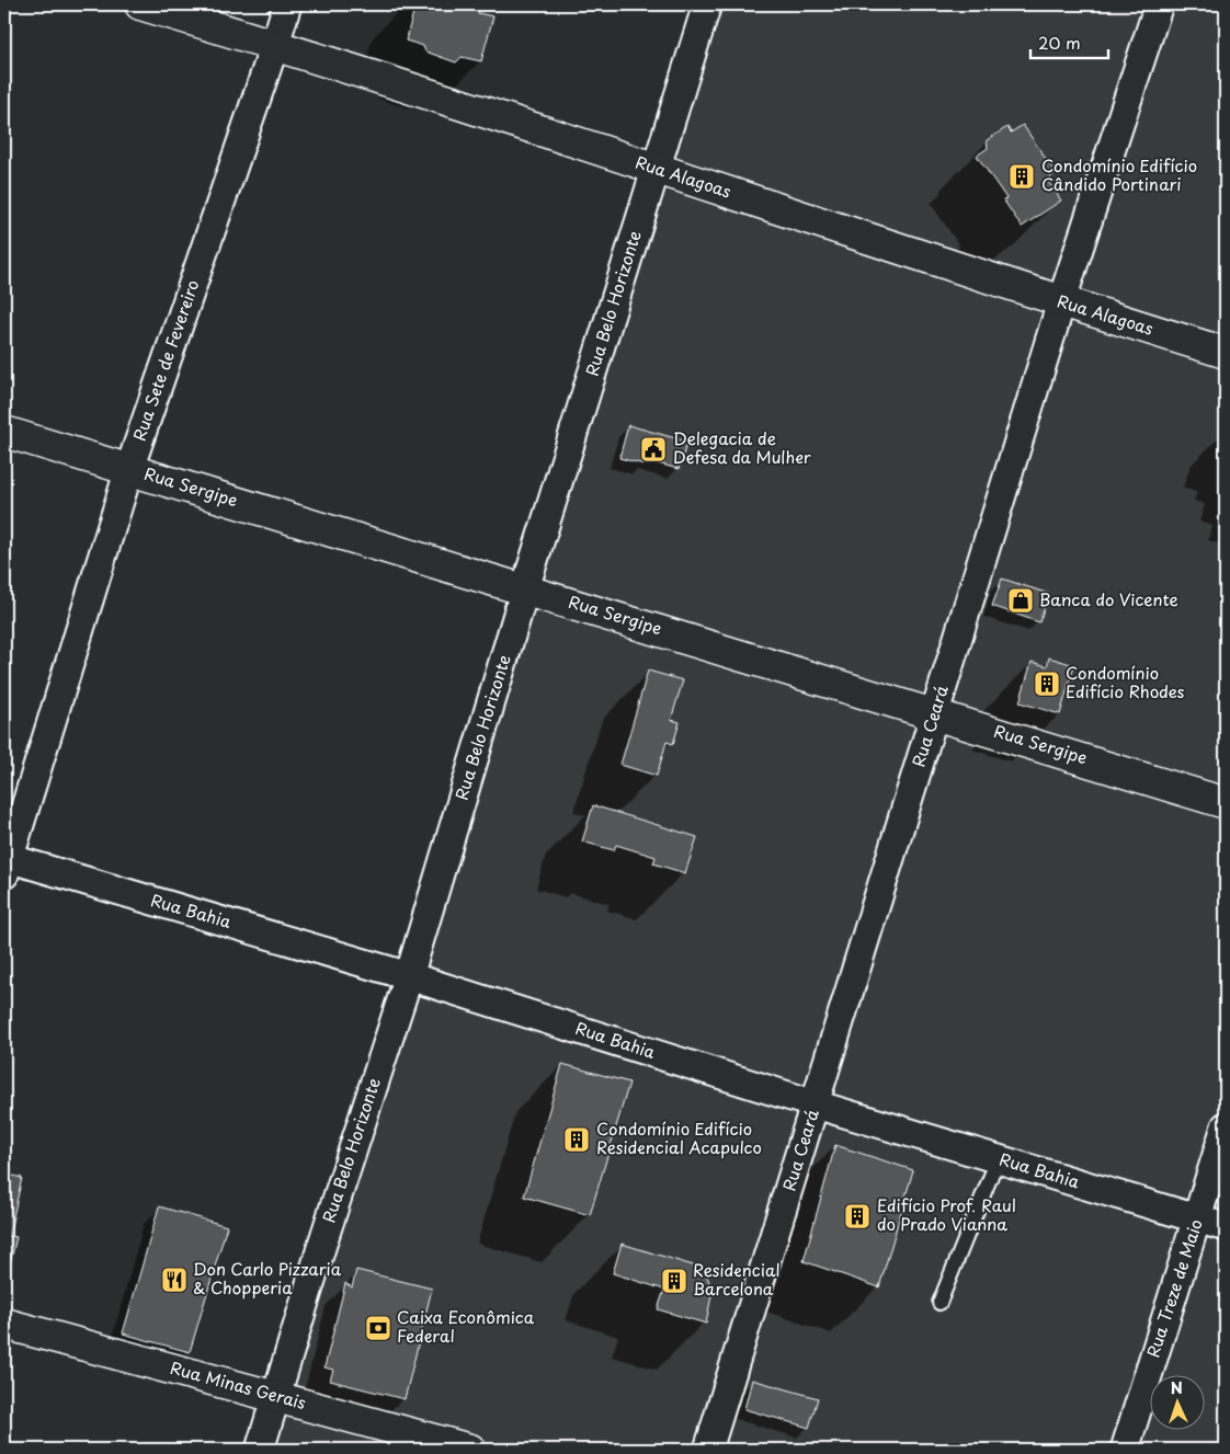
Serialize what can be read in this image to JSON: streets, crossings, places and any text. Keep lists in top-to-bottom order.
{
  "streets": {
    "street": [
      "Rua Alagoas",
      "Rua Belo Horizonte",
      "Rua Sete de Fevereiro",
      "Rua Sergipe",
      "Rua Ceará",
      "Rua Bahia",
      "Rua Treze de Maio",
      "Rua Minas Gerais"
    ]
  },
  "crossings": [
    ["Rua Alagoas", "Rua Belo Horizonte"],
    ["Rua Alagoas", "Rua Sete de Fevereiro"],
    ["Rua Alagoas", "Rua Ceará"],
    ["Rua Belo Horizonte", "Rua Sergipe"],
    ["Rua Belo Horizonte", "Rua Bahia"],
    ["Rua Belo Horizonte", "Rua Minas Gerais"],
    ["Rua Sete de Fevereiro", "Rua Sergipe"],
    ["Rua Sete de Fevereiro", "Rua Bahia"],
    ["Rua Sergipe", "Rua Ceará"],
    ["Rua Ceará", "Rua Bahia"],
    ["Rua Bahia", "Rua Treze de Maio"]
  ],
  "places": {
    "building": [
      "Condomínio Edifício Cândido Portinari",
      "Condomínio Edifício Rhodes",
      "Condomínio Edifício Residencial Acapulco",
      "Edifício Prof. Raul do Prado Vianna",
      "Residencial Barcelona"
    ],
    "public building": ["Delegacia de Defesa da Mulher"],
    "shop": ["Banca do Vicente"],
    "restaurant": ["Don Carlo Pizzaria & Chopperia"],
    "bank": ["Caixa Econômica Federal"]
  },
  "scale_bar": "20 m",
  "north": "top"
}
